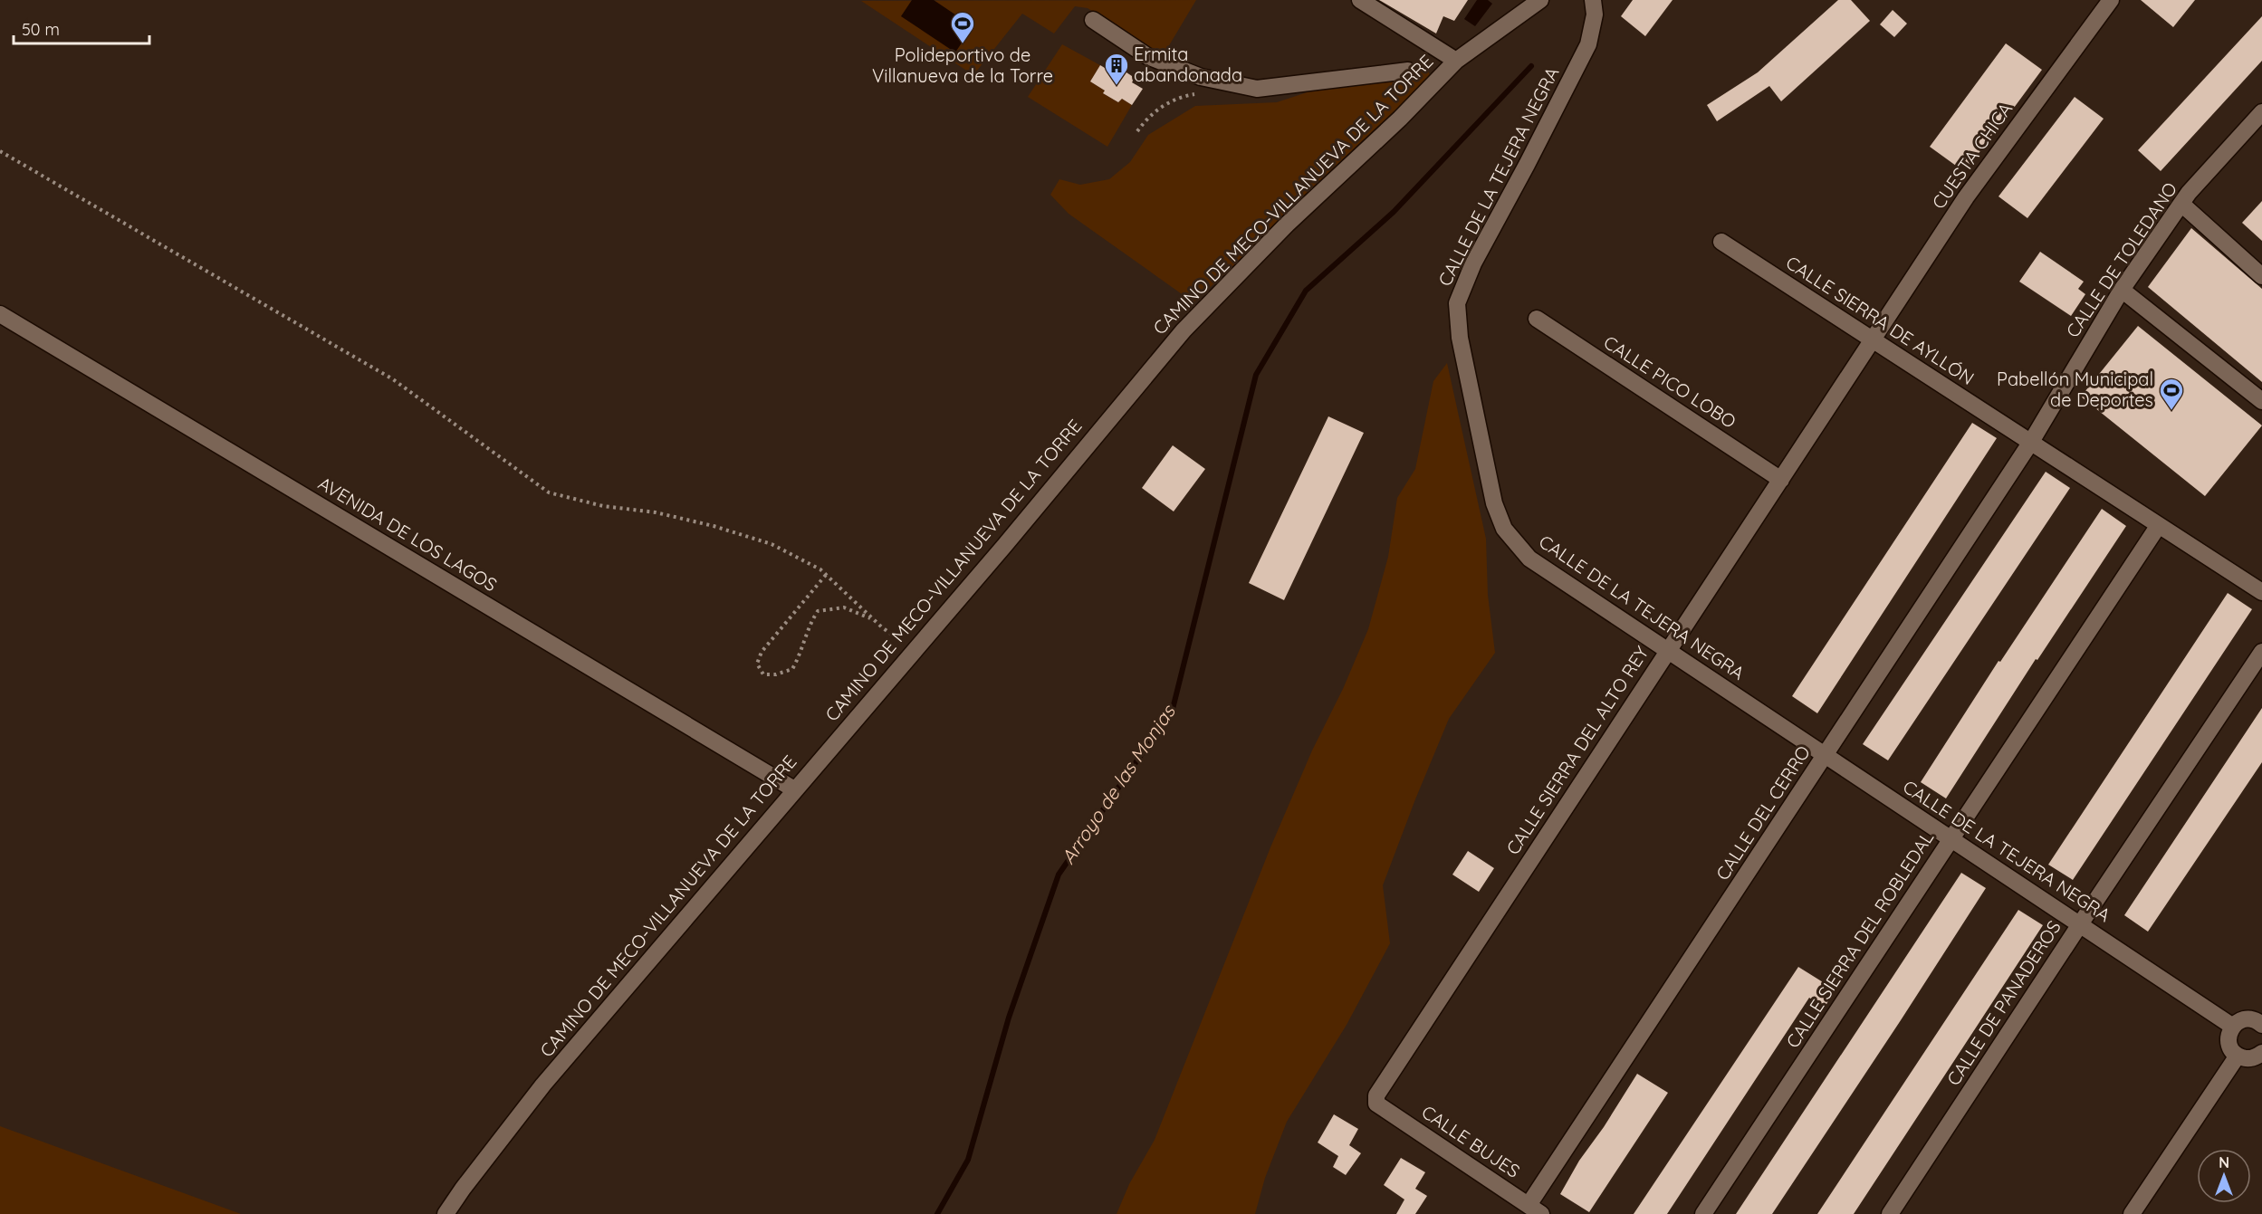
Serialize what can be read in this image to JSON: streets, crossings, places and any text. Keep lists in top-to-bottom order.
{
  "streets": {
    "street": [
      "CUESTA CHICA",
      "CALLE DE LA TEJERA NEGRA",
      "CAMINO DE MECO-VILLANUEVA DE LA TORRE",
      "CALLE DE TOLEDANO",
      "CALLE SIERRA DE AYLLÓN",
      "CALLE PICO LOBO",
      "AVENIDA DE LOS LAGOS",
      "CALLE SIERRA DEL ALTO REY",
      "CALLE DEL CERRO",
      "CALLE SIERRA DEL ROBLEDAL",
      "CALLE DE PANADEROS",
      "CALLE BUJES"
    ]
  },
  "crossings": [
    ["CUESTA CHICA", "CALLE SIERRA DE AYLLÓN"],
    ["CUESTA CHICA", "CALLE SIERRA DEL ALTO REY"],
    ["CALLE DE LA TEJERA NEGRA", "CALLE SIERRA DEL ALTO REY"],
    ["CALLE DE LA TEJERA NEGRA", "CALLE DEL CERRO"],
    ["CALLE DE LA TEJERA NEGRA", "CALLE SIERRA DEL ROBLEDAL"],
    ["CALLE DE LA TEJERA NEGRA", "CALLE DE PANADEROS"],
    ["CAMINO DE MECO-VILLANUEVA DE LA TORRE", "AVENIDA DE LOS LAGOS"],
    ["CALLE DE TOLEDANO", "CALLE SIERRA DE AYLLÓN"],
    ["CALLE DE TOLEDANO", "CALLE DEL CERRO"],
    ["CALLE SIERRA DE AYLLÓN", "CALLE SIERRA DEL ALTO REY"],
    ["CALLE SIERRA DE AYLLÓN", "CALLE DEL CERRO"],
    ["CALLE SIERRA DE AYLLÓN", "CALLE SIERRA DEL ROBLEDAL"],
    ["CALLE PICO LOBO", "CALLE SIERRA DEL ALTO REY"],
    ["CALLE SIERRA DEL ALTO REY", "CALLE BUJES"],
    ["CALLE DEL CERRO", "CALLE BUJES"]
  ],
  "water": ["Arroyo de las Monjas"],
  "places": {
    "sports": ["Polideportivo de Villanueva de la Torre", "Pabellón Municipal de Deportes"],
    "building": ["Ermita abandonada"]
  },
  "scale_bar": "50 m",
  "north": "top"
}
